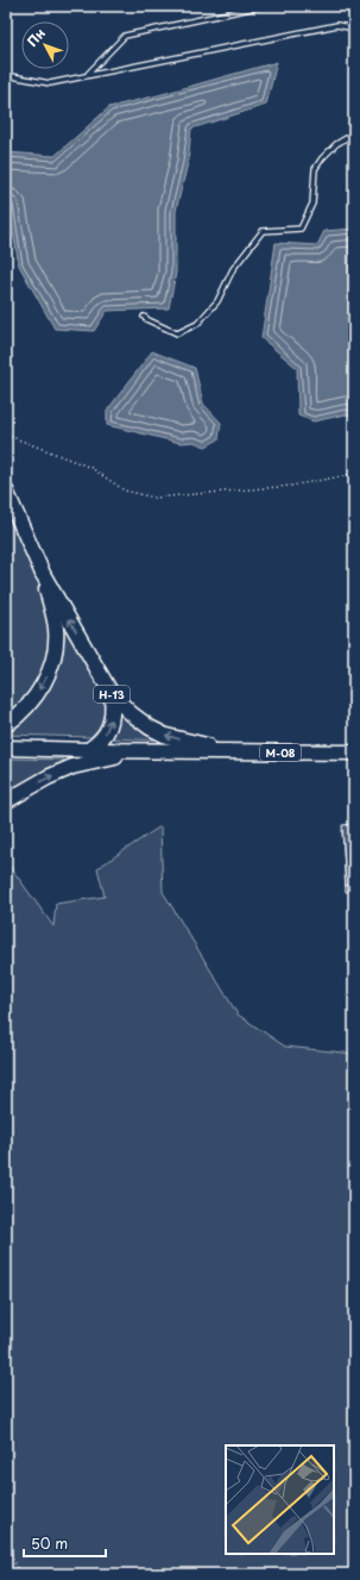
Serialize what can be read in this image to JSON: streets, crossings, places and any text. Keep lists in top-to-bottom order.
{
  "streets": {
    "main road": ["Н-13", "М-08"]
  },
  "crossings": [
    ["Н-13", "М-08"]
  ],
  "scale_bar": "50 m",
  "north": "top left"
}
